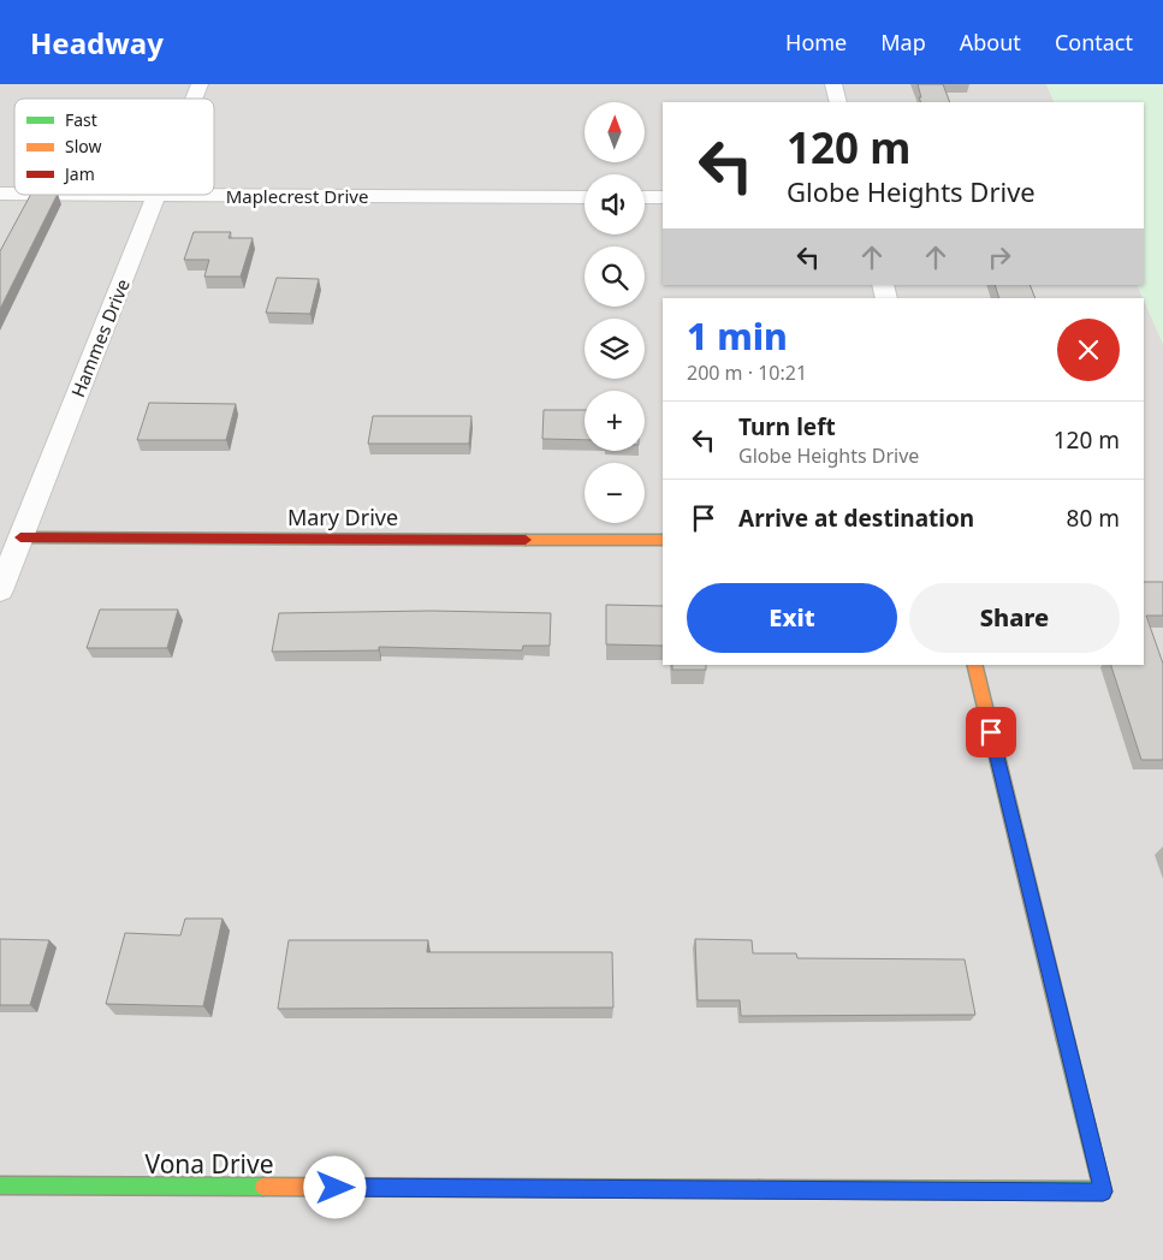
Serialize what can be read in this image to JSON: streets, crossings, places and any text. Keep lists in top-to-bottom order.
{
  "streets": {
    "street": [
      "Maplecrest Drive",
      "Hammes Drive",
      "Mary Drive",
      "Vona Drive"
    ]
  },
  "crossings": [
    ["Maplecrest Drive", "Hammes Drive"],
    ["Hammes Drive", "Mary Drive"]
  ],
  "legend": ["Fast", "Slow", "Jam"],
  "north": "top",
  "page": {
    "header": "Headway",
    "nav": [
      "Home",
      "Map",
      "About",
      "Contact"
    ],
    "map_buttons": ["+", "−"],
    "turn": ["120 m", "Globe Heights Drive"],
    "heading": ["1 min", "200 m · 10:21"],
    "list": [
      {
        "name": "Turn left",
        "note": "Globe Heights Drive",
        "value": "120 m"
      },
      {
        "name": "Arrive at destination",
        "value": "80 m"
      }
    ],
    "buttons": ["Exit", "Share"]
  }
}
